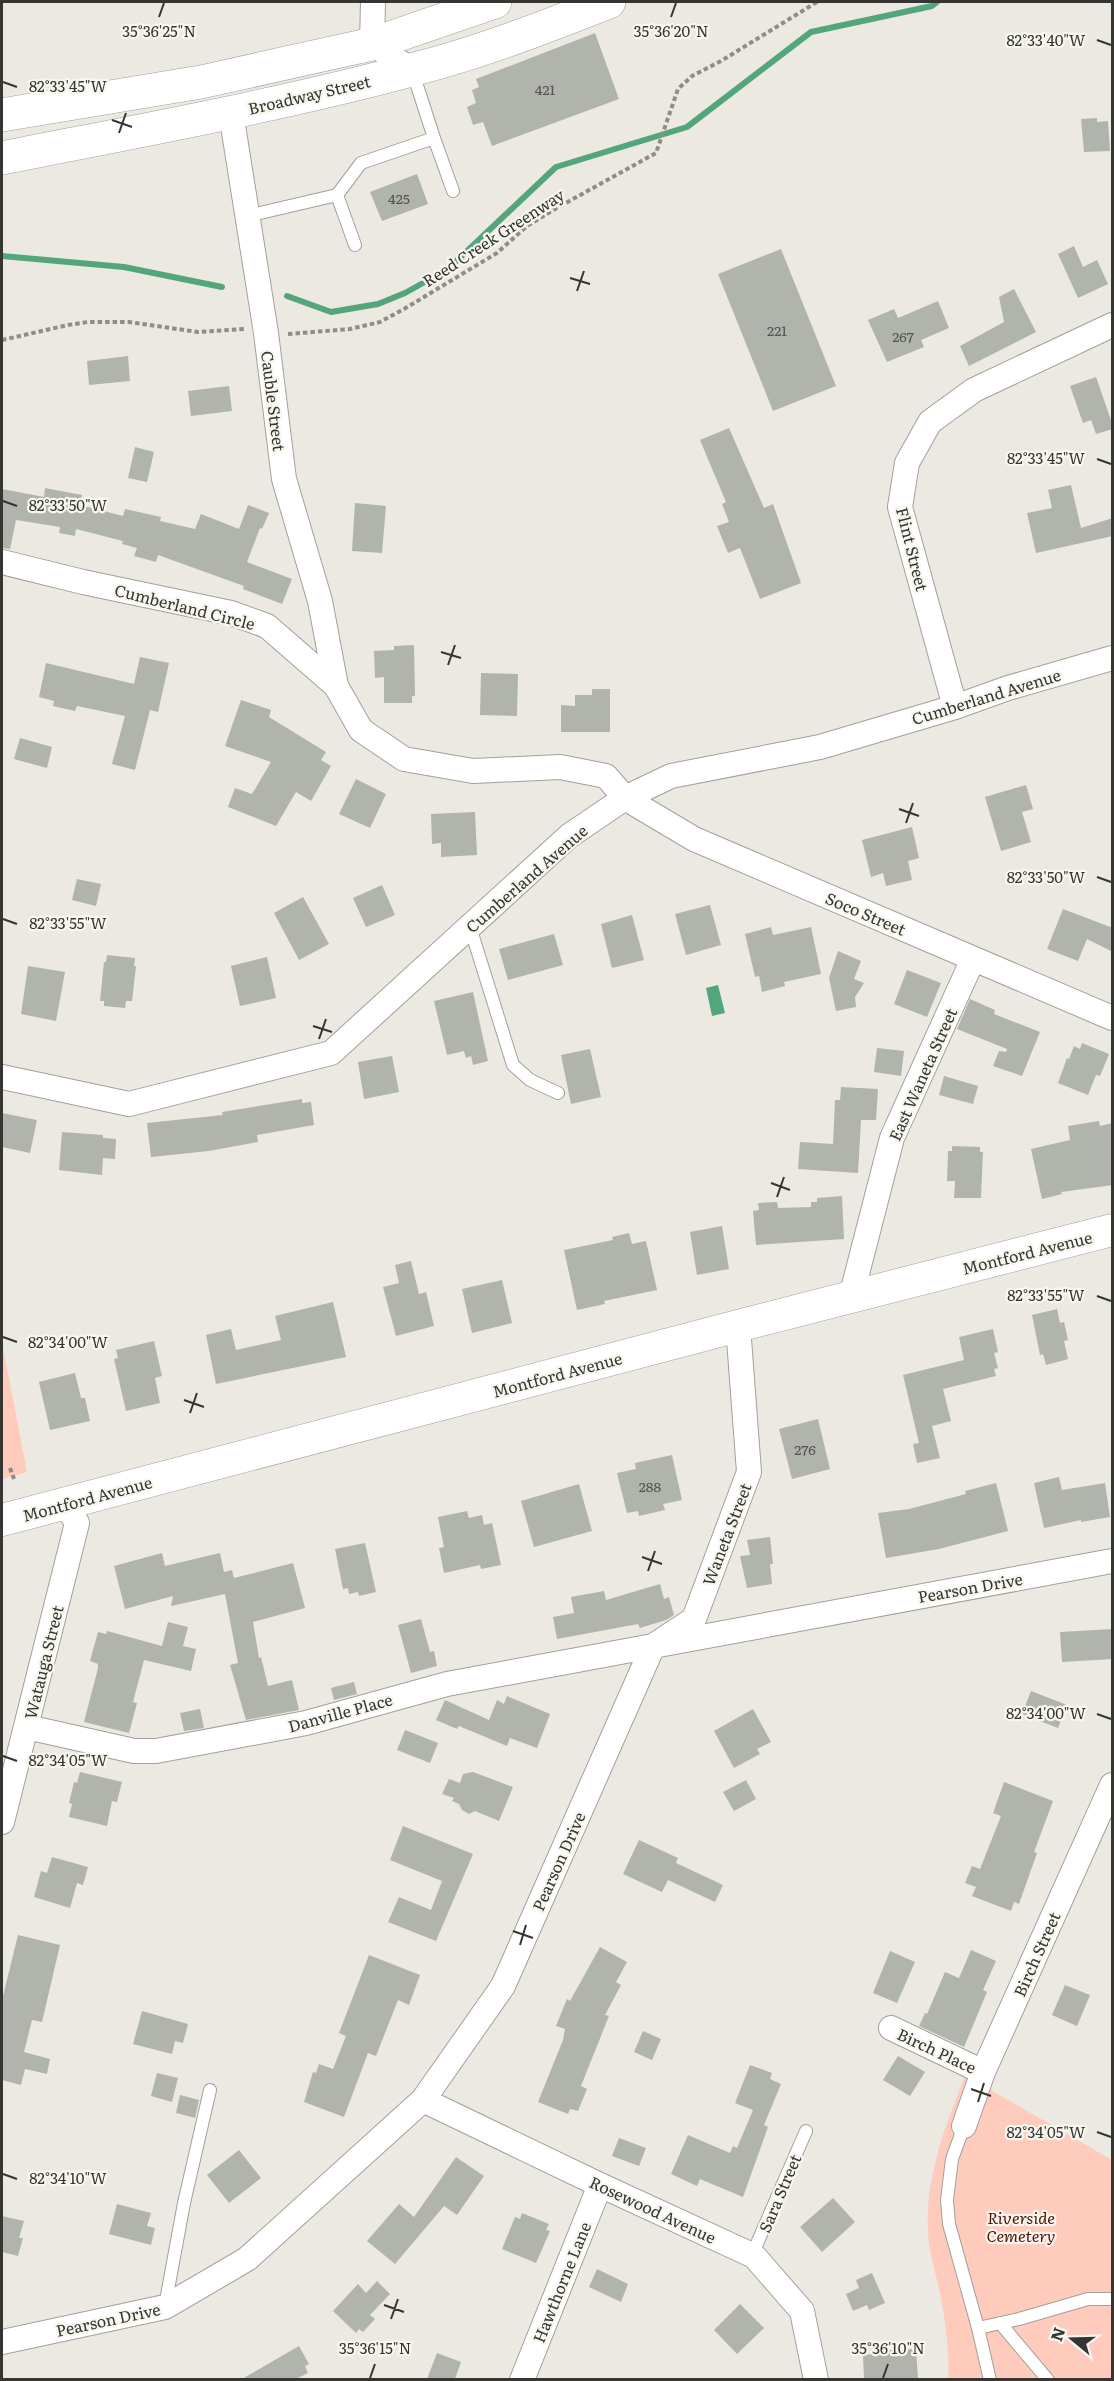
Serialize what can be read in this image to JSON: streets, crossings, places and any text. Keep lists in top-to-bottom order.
{
  "streets": {
    "main road": ["Broadway Street"],
    "street": [
      "Cauble Street",
      "Flint Street",
      "Cumberland Circle",
      "Cumberland Avenue",
      "Soco Street",
      "East Waneta Street",
      "Montford Avenue",
      "Waneta Street",
      "Pearson Drive",
      "Watauga Street",
      "Danville Place",
      "Birch Street",
      "Birch Place",
      "Rosewood Avenue",
      "Hawthorne Lane"
    ],
    "lane": ["Sara Street"],
    "path": ["Reed Creek Greenway"]
  },
  "crossings": [
    ["Broadway Street", "Cauble Street"],
    ["Reed Creek Greenway", "Cauble Street"],
    ["Cauble Street", "Cumberland Circle"],
    ["Flint Street", "Cumberland Avenue"],
    ["Cumberland Circle", "Cumberland Avenue"],
    ["Cumberland Circle", "Soco Street"],
    ["Cumberland Avenue", "Soco Street"],
    ["Soco Street", "East Waneta Street"],
    ["East Waneta Street", "Montford Avenue"],
    ["Montford Avenue", "Waneta Street"],
    ["Montford Avenue", "Watauga Street"],
    ["Waneta Street", "Pearson Drive"],
    ["Waneta Street", "Danville Place"],
    ["Pearson Drive", "Danville Place"],
    ["Pearson Drive", "Rosewood Avenue"],
    ["Watauga Street", "Danville Place"],
    ["Birch Street", "Birch Place"],
    ["Sara Street", "Rosewood Avenue"],
    ["Rosewood Avenue", "Hawthorne Lane"]
  ],
  "parks": ["Riverside Cemetery"],
  "house_numbers": [
    "421",
    "425",
    "221",
    "267",
    "276",
    "288"
  ],
  "north": "left",
  "coordinates": [
    "35°36'25\"N",
    "35°36'20\"N",
    "82°33'40\"W",
    "82°33'45\"W",
    "82°33'50\"W",
    "82°33'55\"W",
    "82°34'00\"W",
    "82°34'05\"W",
    "82°34'10\"W",
    "35°36'15\"N",
    "35°36'10\"N"
  ]
}
